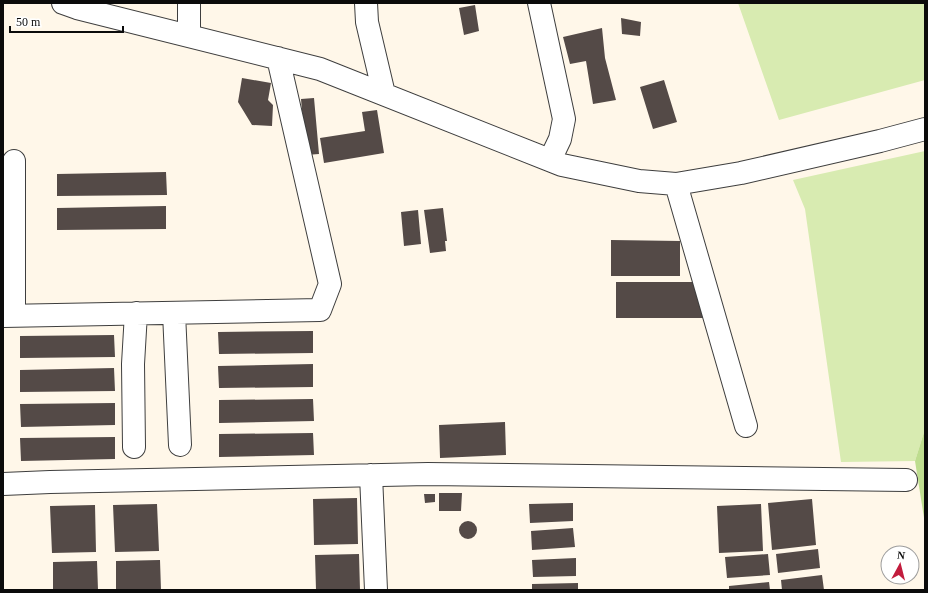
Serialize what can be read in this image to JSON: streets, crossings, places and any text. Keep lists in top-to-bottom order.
{
  "scale_bar": "50 m",
  "north": "top"
}
